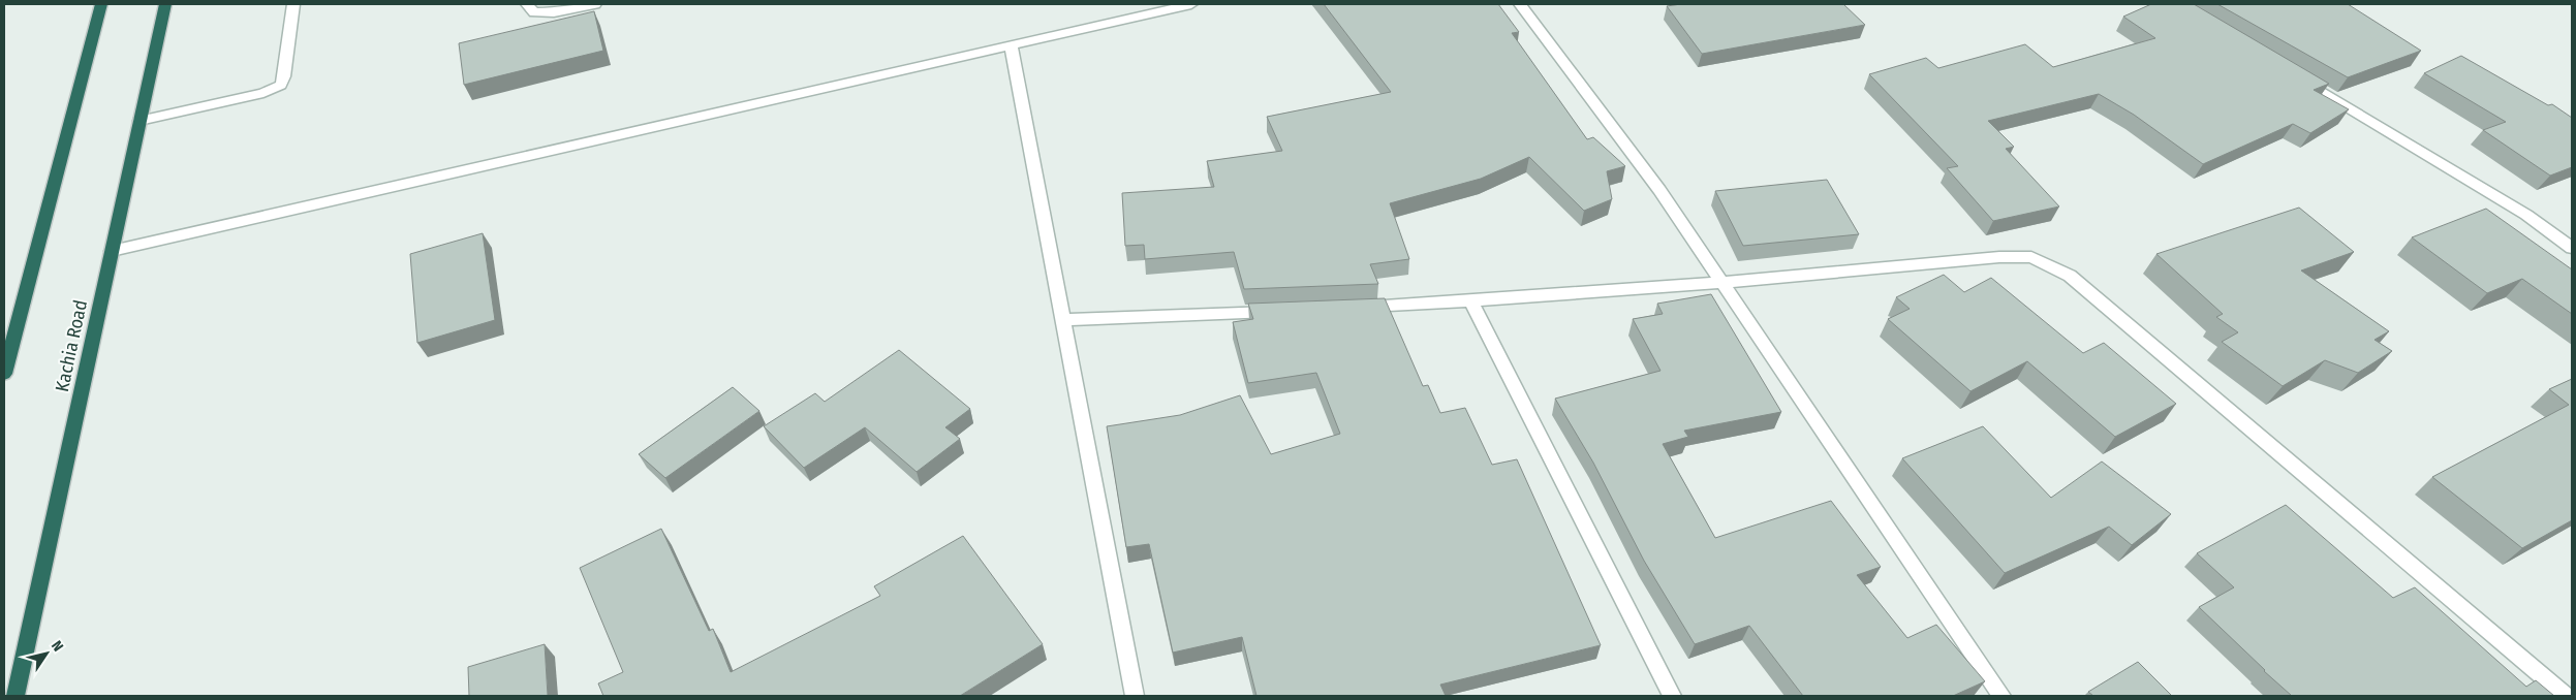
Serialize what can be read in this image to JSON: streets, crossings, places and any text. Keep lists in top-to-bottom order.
{
  "streets": {
    "highway": ["Kachia Road"]
  },
  "north": "top right"
}
